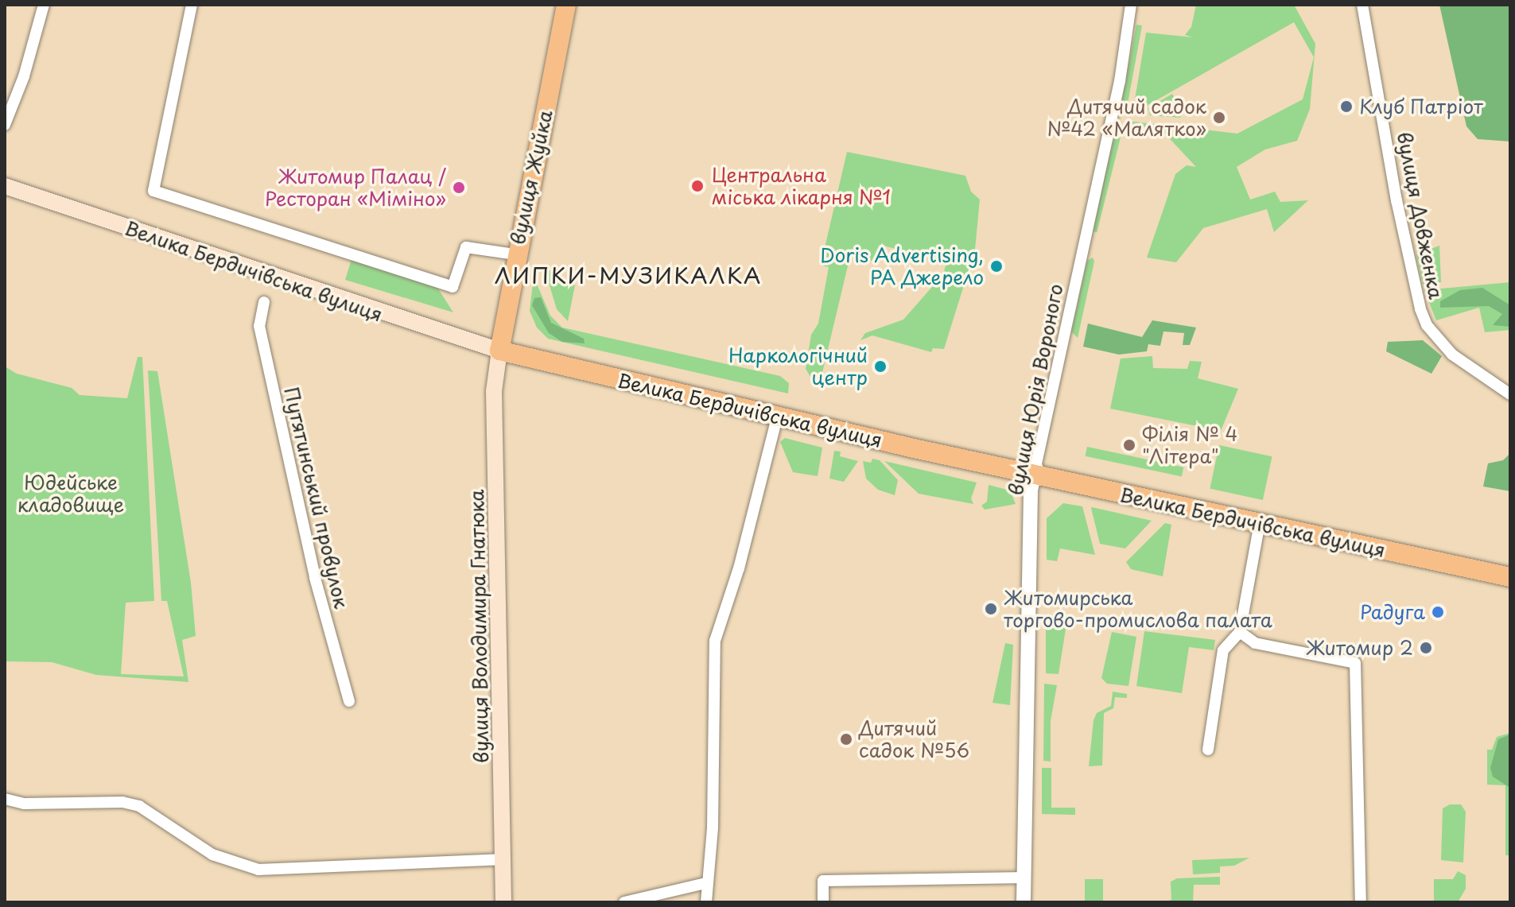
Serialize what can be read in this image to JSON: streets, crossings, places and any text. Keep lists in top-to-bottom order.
{
  "streets": {
    "highway": ["вулиця Жуйка", "Велика Бердичівська вулиця"],
    "main road": ["вулиця Володимира Гнатюка"],
    "street": ["вулиця Довженка", "вулиця Юрія Вороного", "Путятинський провулок"]
  },
  "crossings": [
    ["вулиця Жуйка", "Велика Бердичівська вулиця"],
    ["вулиця Жуйка", "вулиця Володимира Гнатюка"],
    ["Велика Бердичівська вулиця", "вулиця Юрія Вороного"],
    ["Велика Бердичівська вулиця", "вулиця Володимира Гнатюка"]
  ],
  "districts": ["ЛИПКИ-МУЗИКАЛКА"],
  "parks": ["Юдейське кладовище"],
  "places": [
    "Клуб Патріот",
    "Дитячий садок №42 «Малятко»",
    "Центральна міська лікарня №1",
    "Житомир Палац / Ресторан «Міміно»",
    "Doris Advertising, РА Джерело",
    "Наркологічний центр",
    "Філія № 4 \"Літера\"",
    "Житомирська торгово-промислова палата",
    "Радуга",
    "Житомир 2",
    "Дитячий садок №56"
  ]
}
